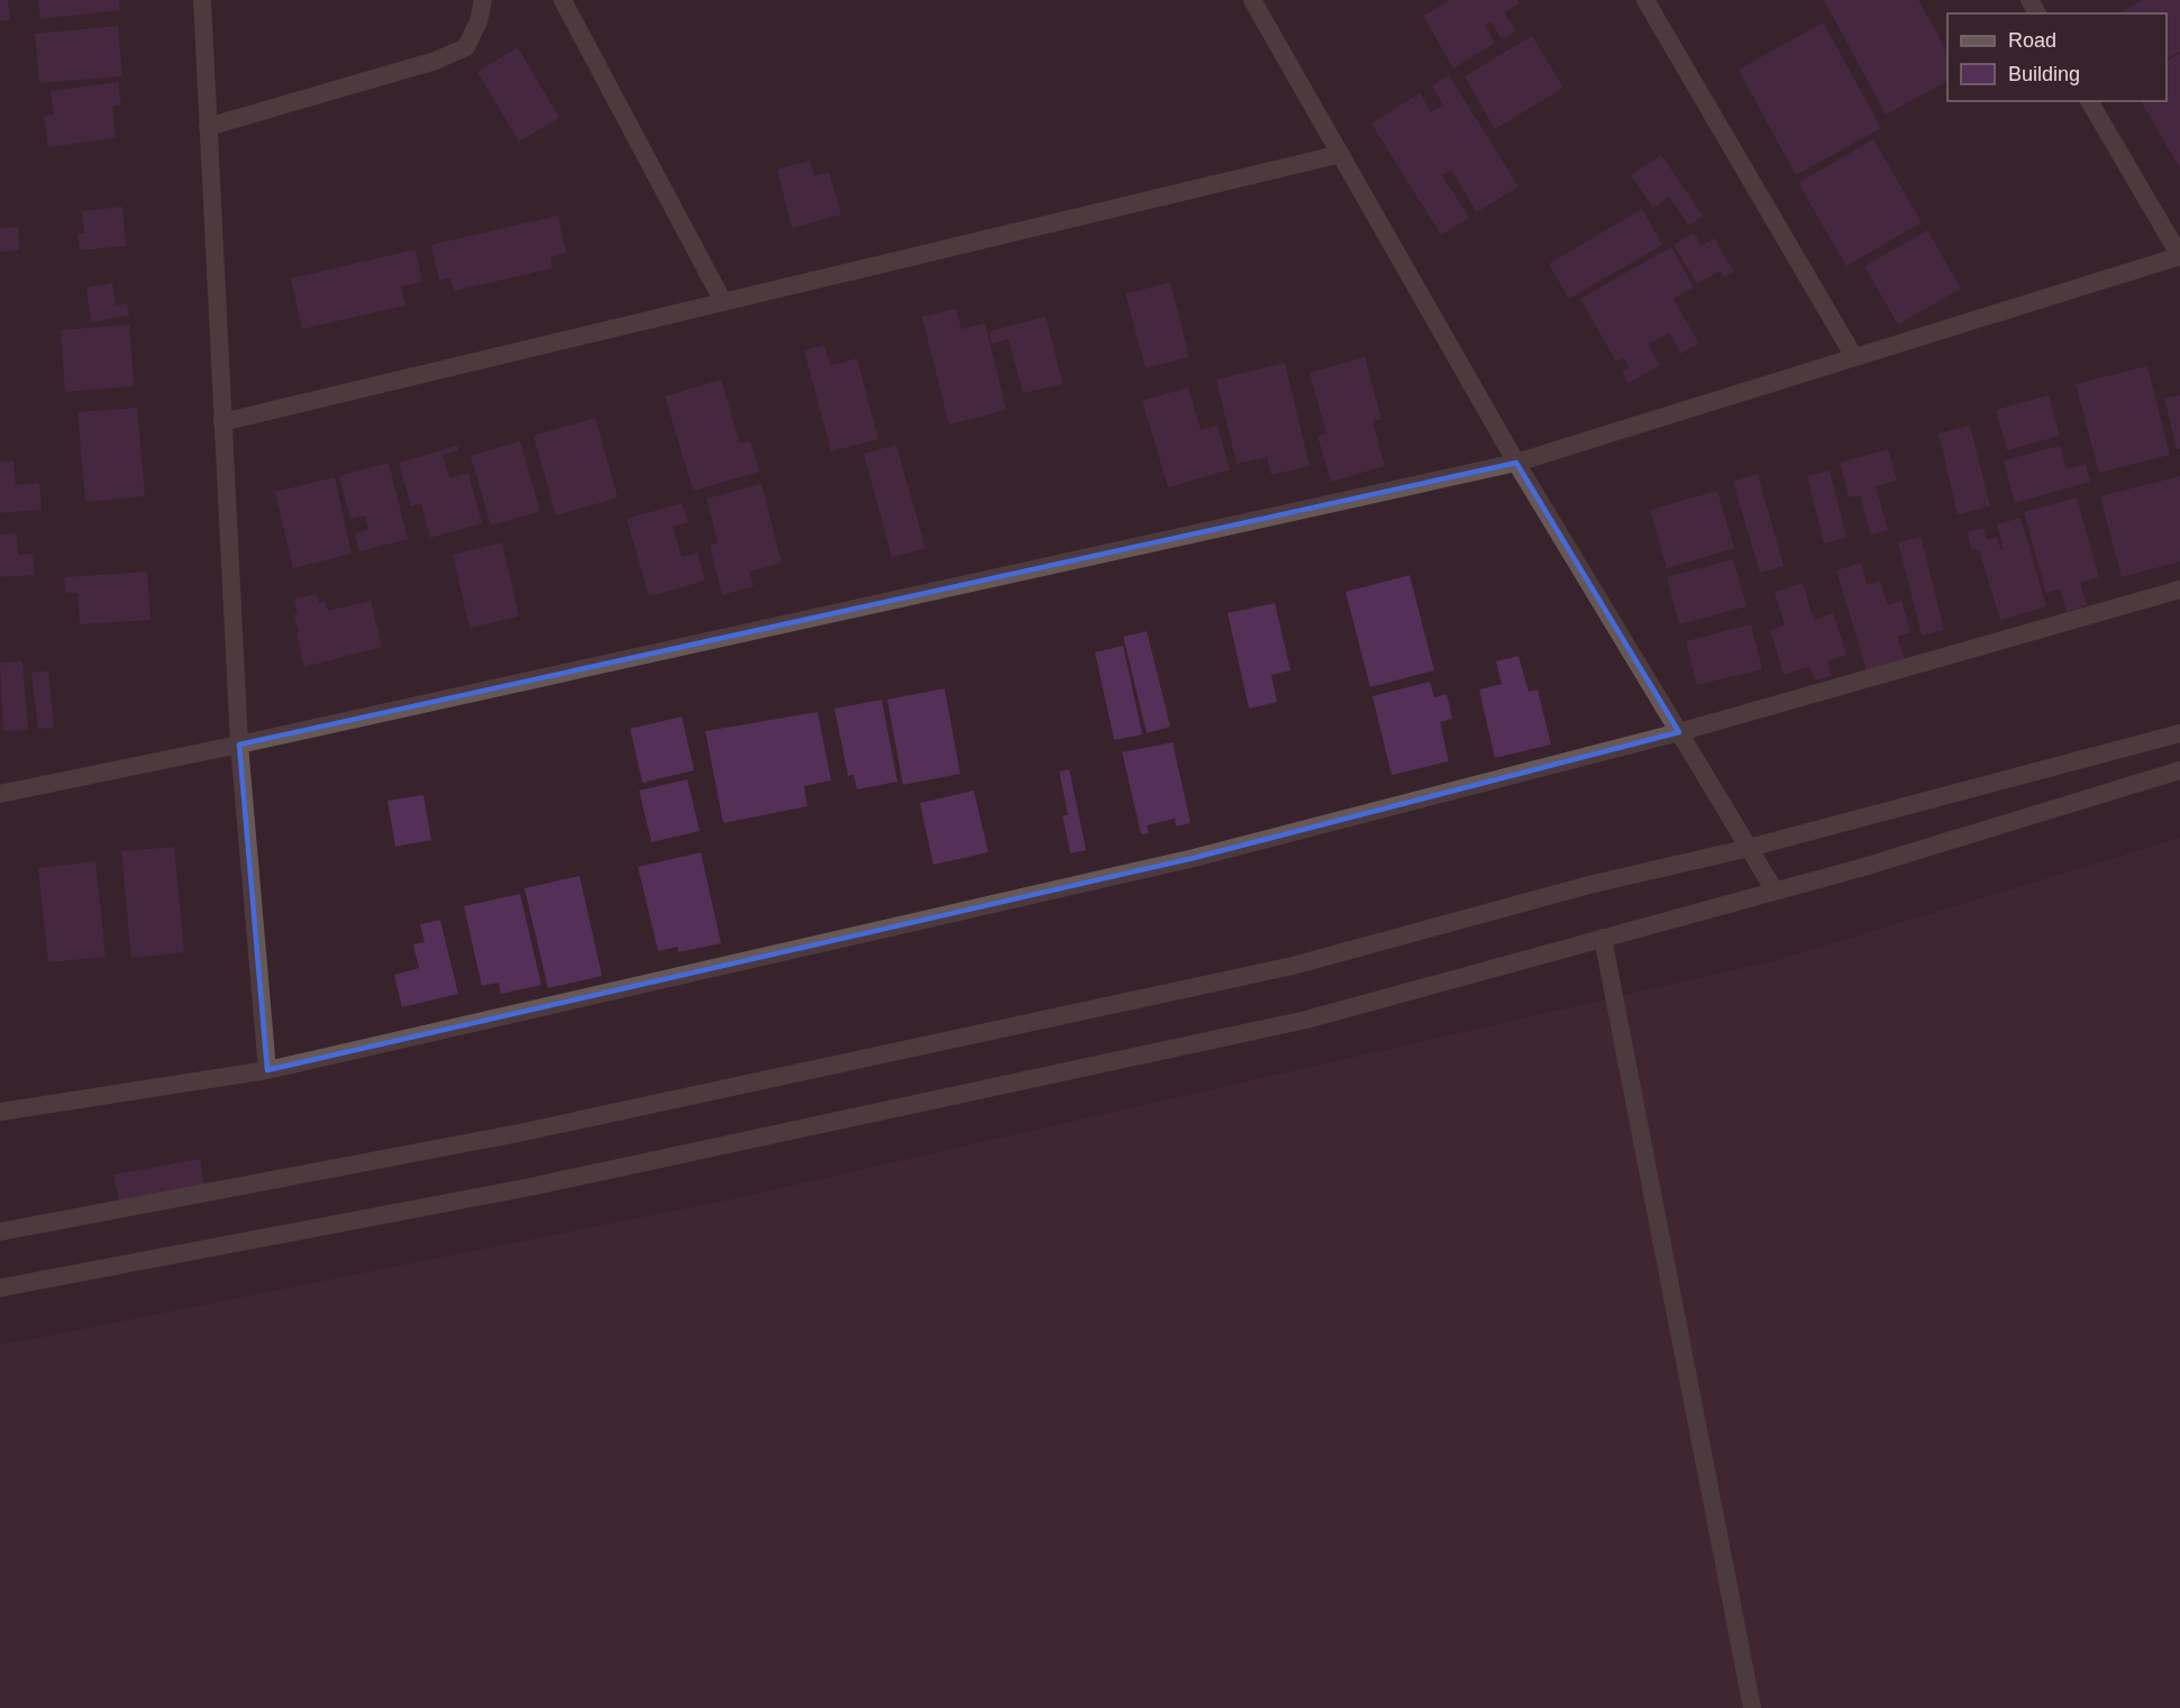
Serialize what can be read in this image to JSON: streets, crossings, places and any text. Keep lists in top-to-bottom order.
{
  "legend": ["Road", "Building"]
}
